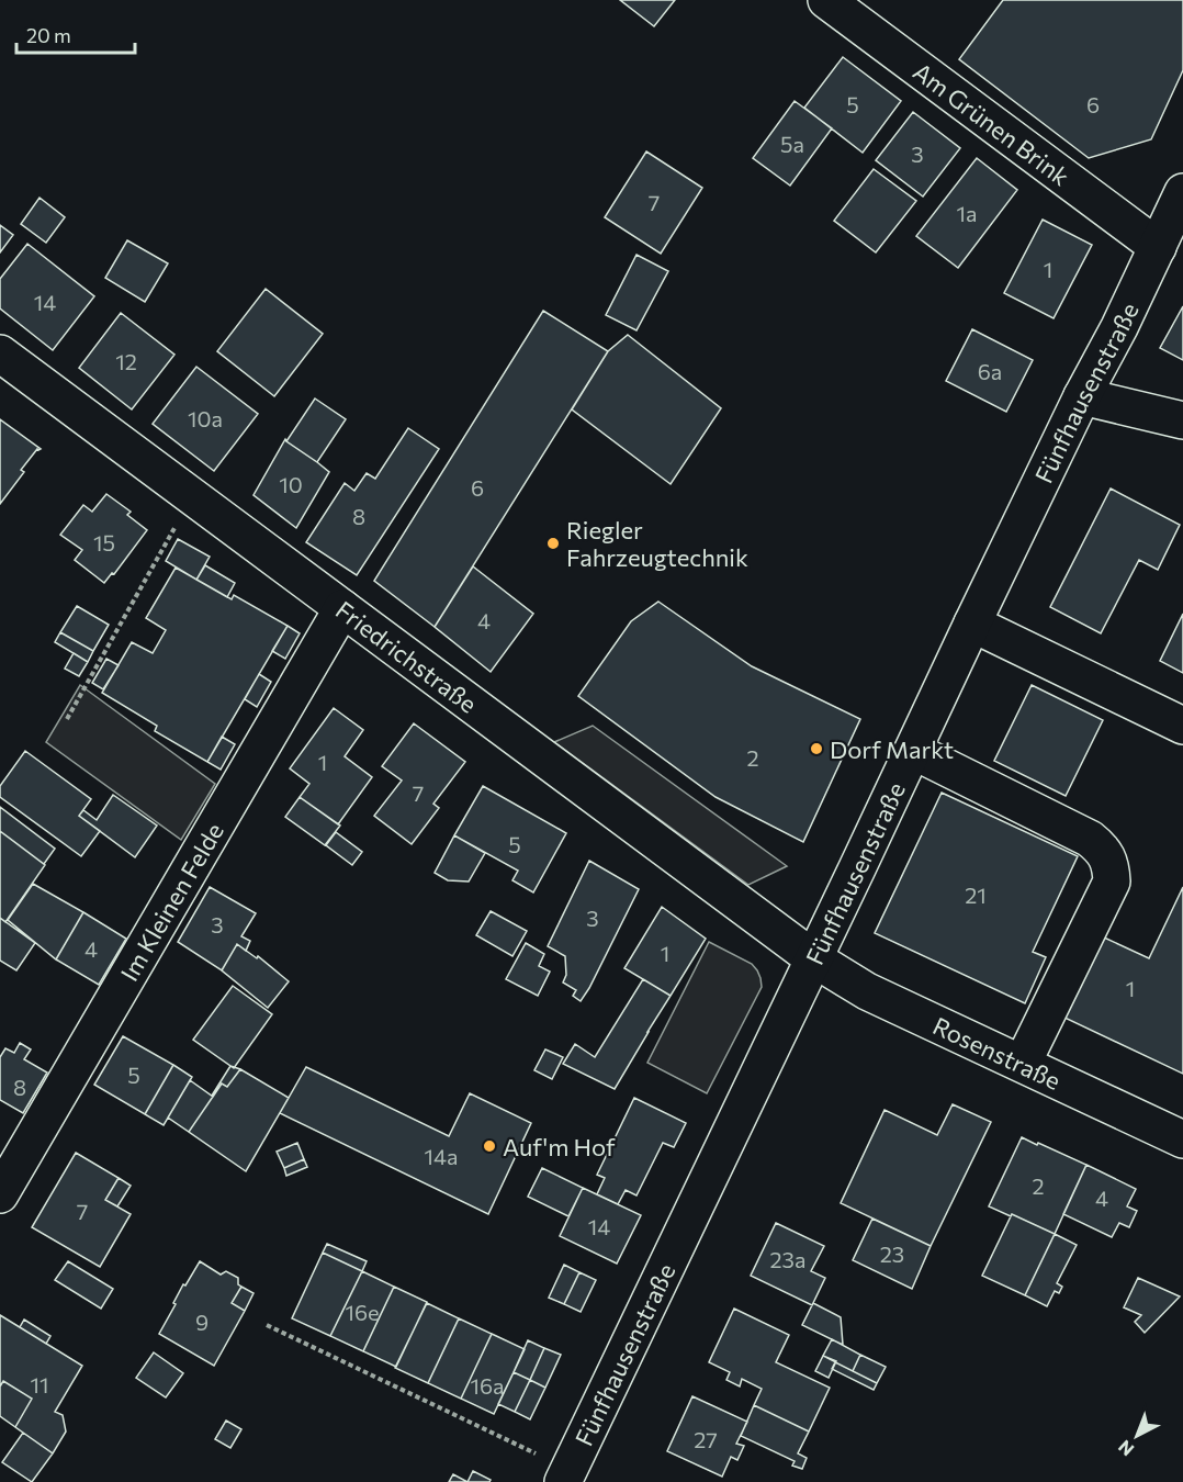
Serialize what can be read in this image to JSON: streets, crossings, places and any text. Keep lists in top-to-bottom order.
{
  "streets": {
    "street": [
      "Am Grünen Brink",
      "Fünfhausenstraße",
      "Friedrichstraße",
      "Im Kleinen Felde",
      "Rosenstraße"
    ]
  },
  "crossings": [
    ["Am Grünen Brink", "Fünfhausenstraße"],
    ["Fünfhausenstraße", "Friedrichstraße"],
    ["Fünfhausenstraße", "Rosenstraße"],
    ["Friedrichstraße", "Im Kleinen Felde"],
    ["Friedrichstraße", "Rosenstraße"]
  ],
  "places": ["Riegler Fahrzeugtechnik", "Dorf Markt", "Auf'm Hof"],
  "house_numbers": [
    "5",
    "6",
    "5a",
    "3",
    "7",
    "1a",
    "1",
    "14",
    "12",
    "6a",
    "10a",
    "10",
    "6",
    "8",
    "15",
    "4",
    "2",
    "1",
    "7",
    "5",
    "21",
    "3",
    "3",
    "4",
    "1",
    "1",
    "5",
    "8",
    "14a",
    "2",
    "4",
    "7",
    "14",
    "23",
    "23a",
    "16e",
    "9",
    "11",
    "16a",
    "27"
  ],
  "scale_bar": "20 m",
  "north": "bottom left"
}
